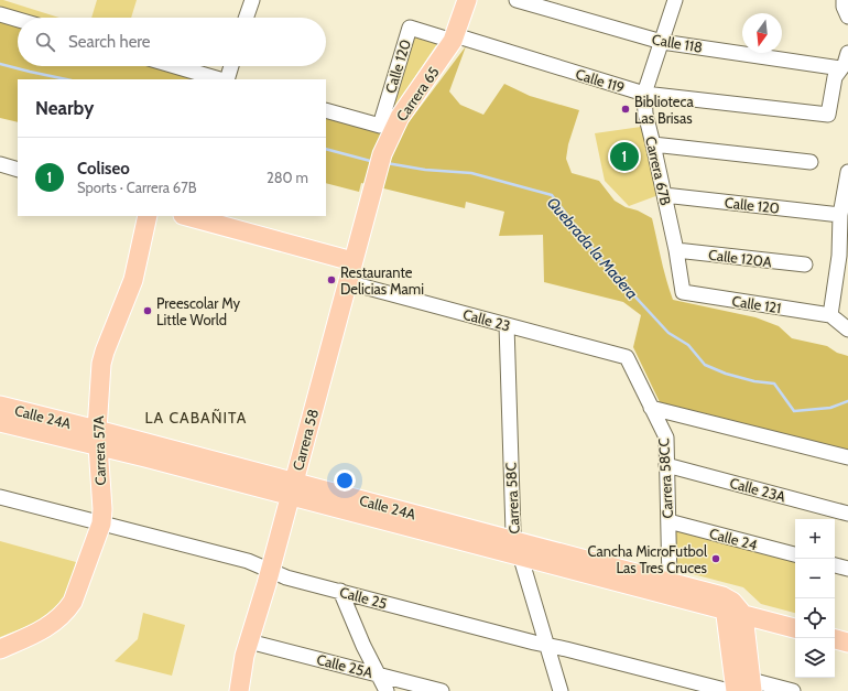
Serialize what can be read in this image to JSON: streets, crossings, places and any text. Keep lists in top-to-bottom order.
{
  "streets": {
    "main road": [
      "Carrera 65",
      "Calle 24A",
      "Carrera 58",
      "Carrera 57A"
    ],
    "street": [
      "Calle 118",
      "Calle 120",
      "Calle 119",
      "Carrera 67B",
      "Calle 120A",
      "Calle 121",
      "Calle 23",
      "Carrera 58CC",
      "Calle 23A",
      "Carrera 58C",
      "Calle 24",
      "Calle 25",
      "Calle 25A"
    ]
  },
  "crossings": [
    ["Calle 118", "Calle 119"],
    ["Calle 118", "Carrera 67B"],
    ["Calle 120", "Calle 119"],
    ["Calle 120", "Carrera 67B"],
    ["Calle 119", "Carrera 65"],
    ["Calle 119", "Carrera 67B"],
    ["Carrera 65", "Carrera 58"],
    ["Carrera 67B", "Calle 120A"],
    ["Carrera 67B", "Calle 121"],
    ["Calle 23", "Carrera 58"],
    ["Calle 23", "Carrera 58CC"],
    ["Calle 23", "Carrera 58C"],
    ["Calle 24A", "Carrera 58"],
    ["Calle 24A", "Carrera 57A"],
    ["Calle 24A", "Carrera 58CC"],
    ["Calle 24A", "Carrera 58C"],
    ["Carrera 58", "Calle 25"],
    ["Carrera 58", "Calle 25A"],
    ["Carrera 57A", "Calle 25"],
    ["Carrera 58CC", "Calle 23A"],
    ["Carrera 58CC", "Calle 24"],
    ["Carrera 58C", "Calle 25"]
  ],
  "districts": ["LA CABAÑITA"],
  "water": ["Quebrada la Madera"],
  "places": [
    "Biblioteca Las Brisas",
    "Restaurante Delicias Mami",
    "Preescolar My Little World",
    "Cancha MicroFutbol Las Tres Cruces"
  ],
  "north": "bottom",
  "page": {
    "search": "Search here",
    "heading": "Nearby",
    "list": [
      {
        "mark": "1",
        "name": "Coliseo",
        "note": "Sports · Carrera 67B",
        "value": "280 m"
      }
    ],
    "pins": "1",
    "map_buttons": ["+", "−"]
  }
}
